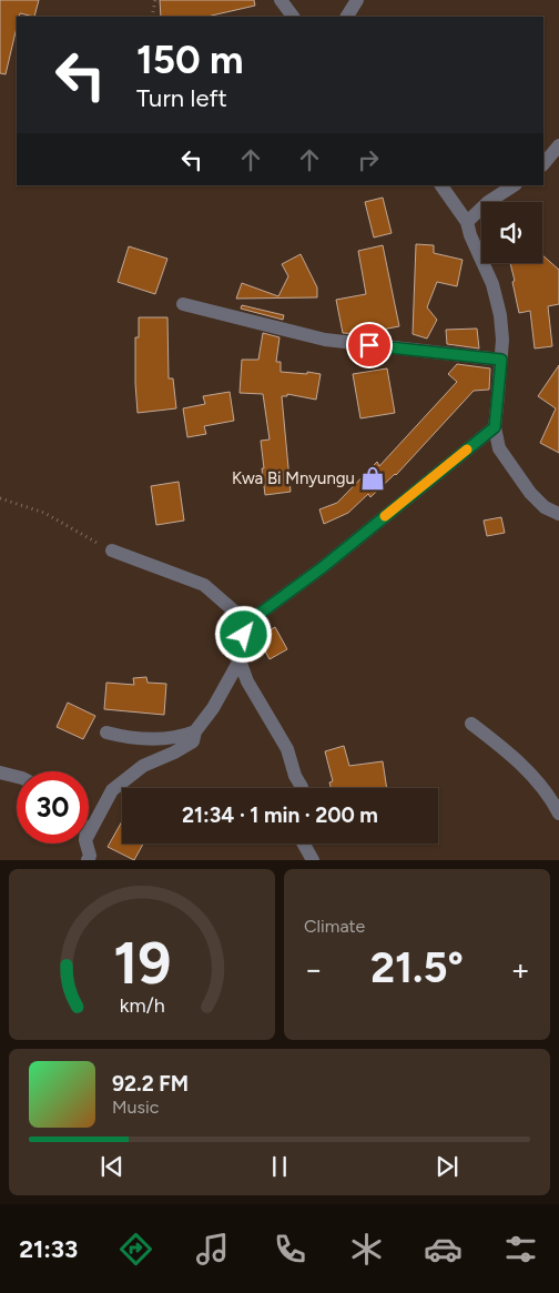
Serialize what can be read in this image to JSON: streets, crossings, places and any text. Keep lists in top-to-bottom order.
{
  "places": {
    "shop": ["Kwa Bi Mnyungu"]
  },
  "page": {
    "turn": ["150 m", "Turn left"],
    "limit": "30",
    "trip": "21:34 · 1 min · 200 m",
    "tile": "Climate",
    "heat": ["−", "21.5°", "+"],
    "song": ["92.2 FM", "Music"],
    "tabs": "21:33",
    "gauge": ["19", "km/h"]
  }
}
